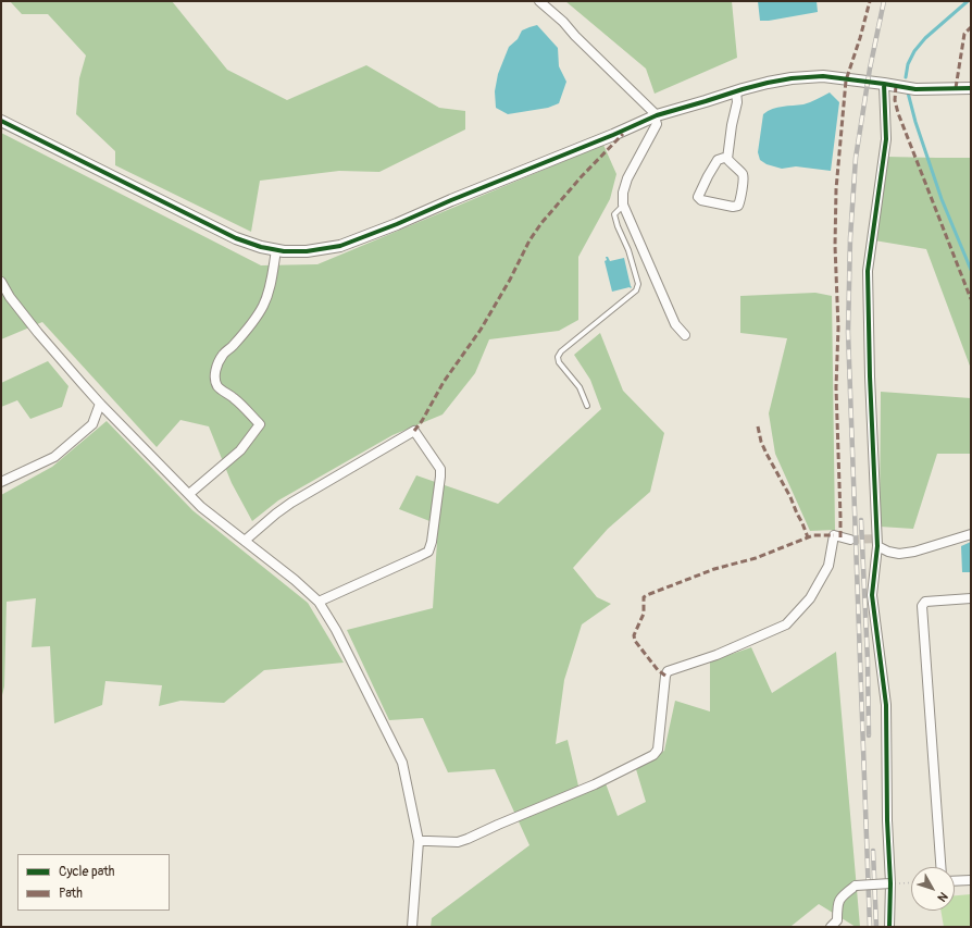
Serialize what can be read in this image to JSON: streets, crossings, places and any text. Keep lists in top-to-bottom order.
{
  "legend": ["Cycle path", "Path"],
  "north": "bottom right"
}
